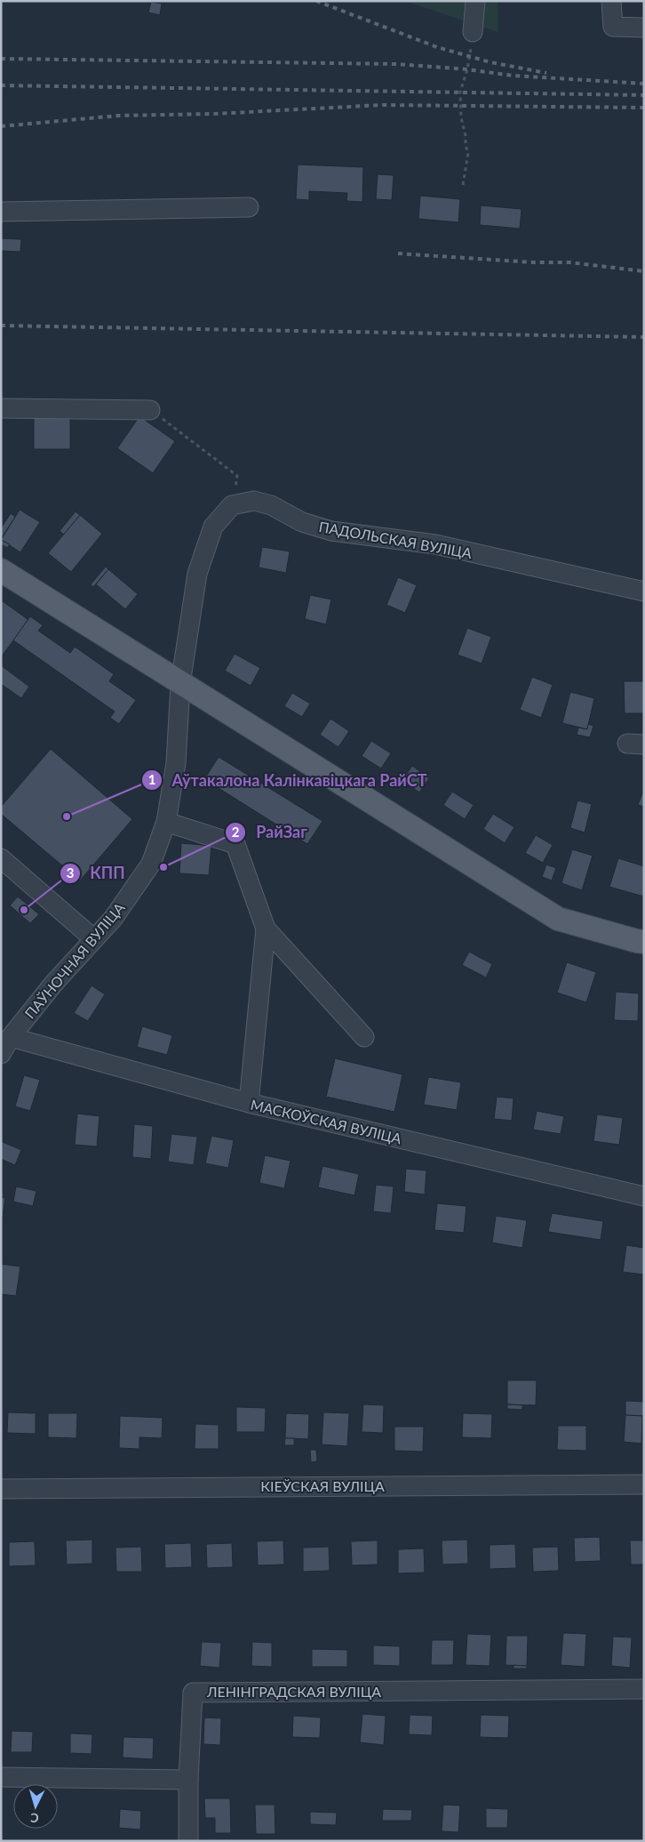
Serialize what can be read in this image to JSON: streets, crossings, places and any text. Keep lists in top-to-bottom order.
{
  "streets": {
    "street": [
      "ПАДОЛЬСКАЯ ВУЛІЦА",
      "ПАЎНОЧНАЯ ВУЛІЦА",
      "МАСКОЎСКАЯ ВУЛІЦА",
      "КІЕЎСКАЯ ВУЛІЦА",
      "ЛЕНІНГРАДСКАЯ ВУЛІЦА"
    ]
  },
  "crossings": [
    ["ПАЎНОЧНАЯ ВУЛІЦА", "МАСКОЎСКАЯ ВУЛІЦА"]
  ],
  "places": ["Аўтакалона Калінкавіцкага РайСТ", "РайЗаг", "КПП"],
  "north": "bottom"
}
